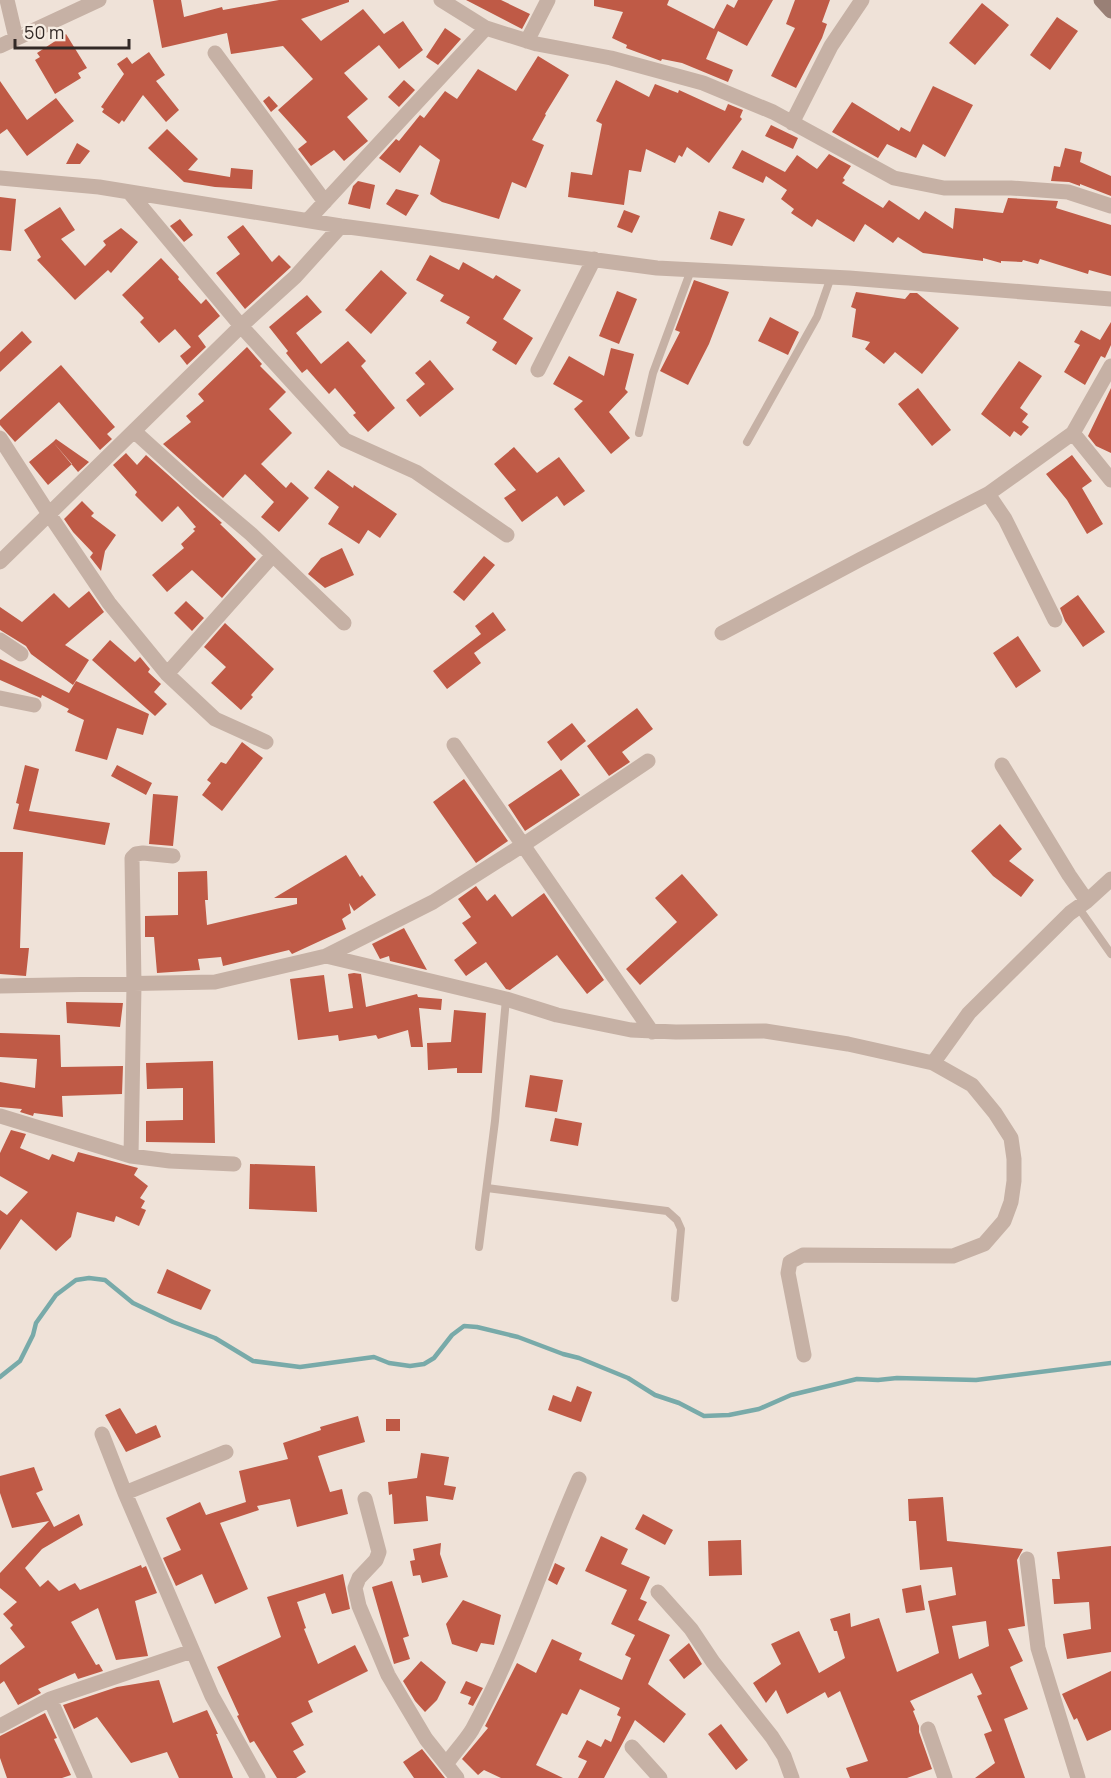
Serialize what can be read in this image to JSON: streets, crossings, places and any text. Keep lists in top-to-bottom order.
{
  "scale_bar": "50 m"
}
